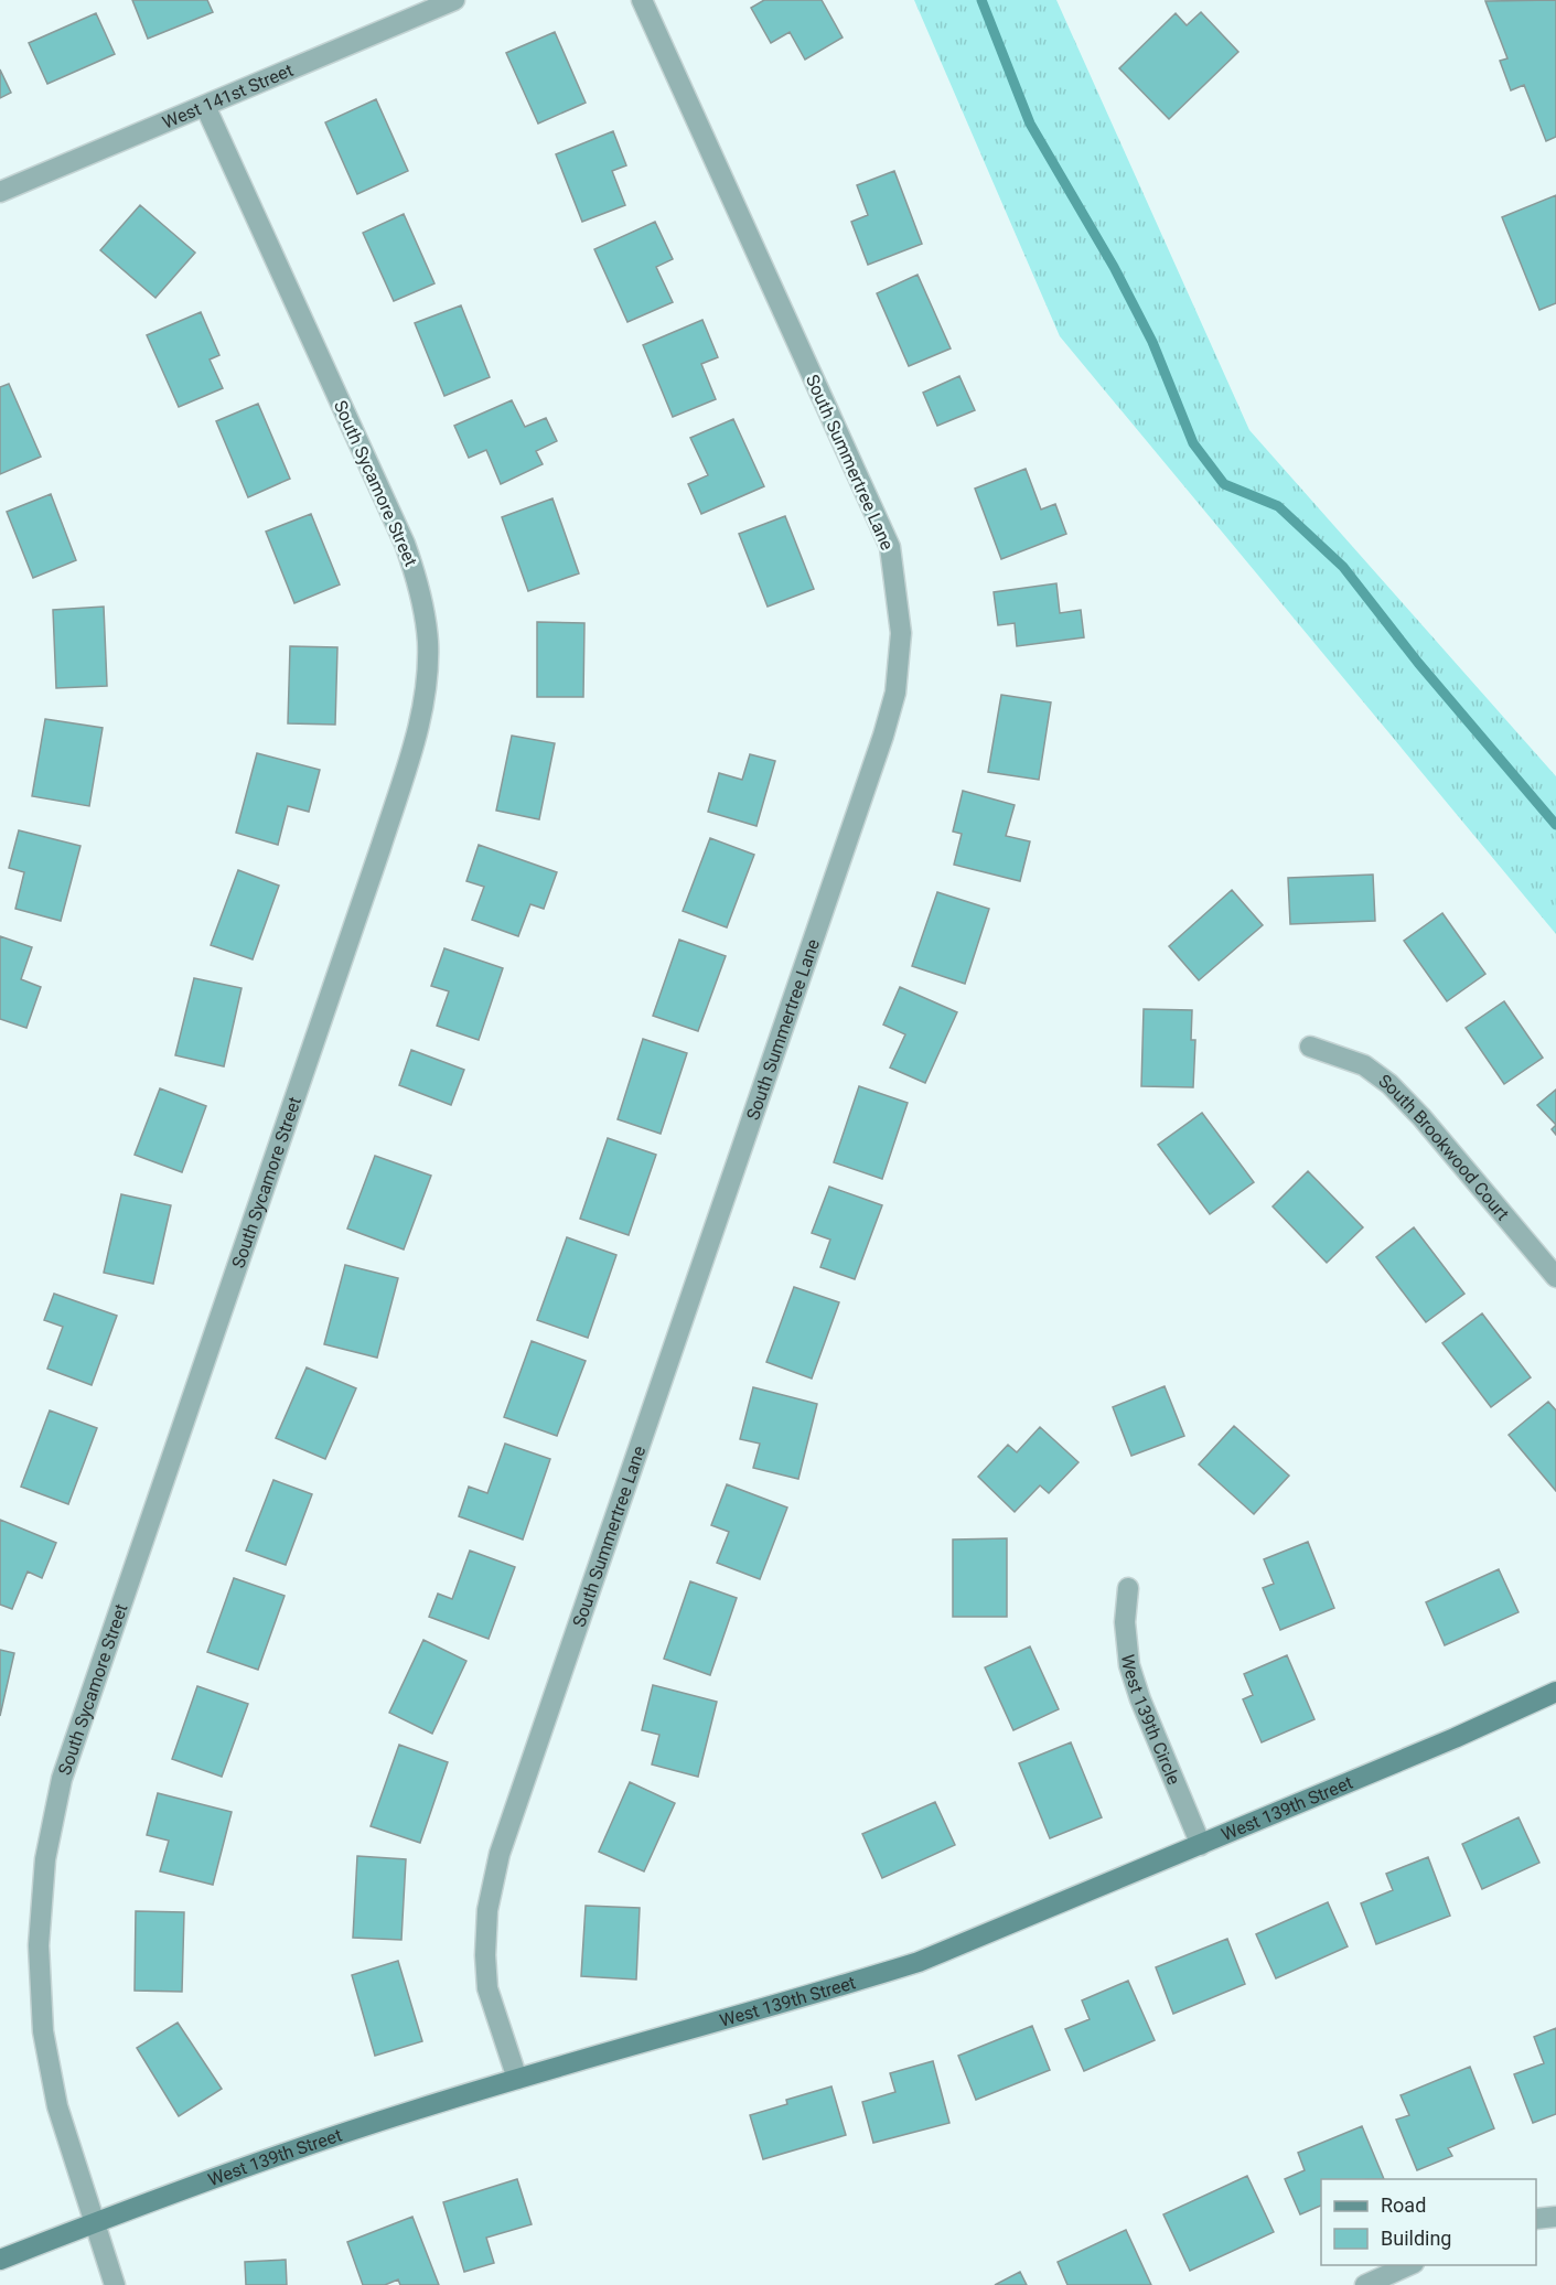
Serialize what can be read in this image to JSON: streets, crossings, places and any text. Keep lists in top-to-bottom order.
{
  "streets": {
    "street": [
      "West 141st Street",
      "South Summertree Lane",
      "South Sycamore Street",
      "South Brookwood Court",
      "West 139th Circle",
      "West 139th Street"
    ]
  },
  "crossings": [
    ["West 141st Street", "South Sycamore Street"],
    ["South Summertree Lane", "West 139th Street"],
    ["South Sycamore Street", "West 139th Street"],
    ["West 139th Circle", "West 139th Street"]
  ],
  "legend": ["Road", "Building"]
}
